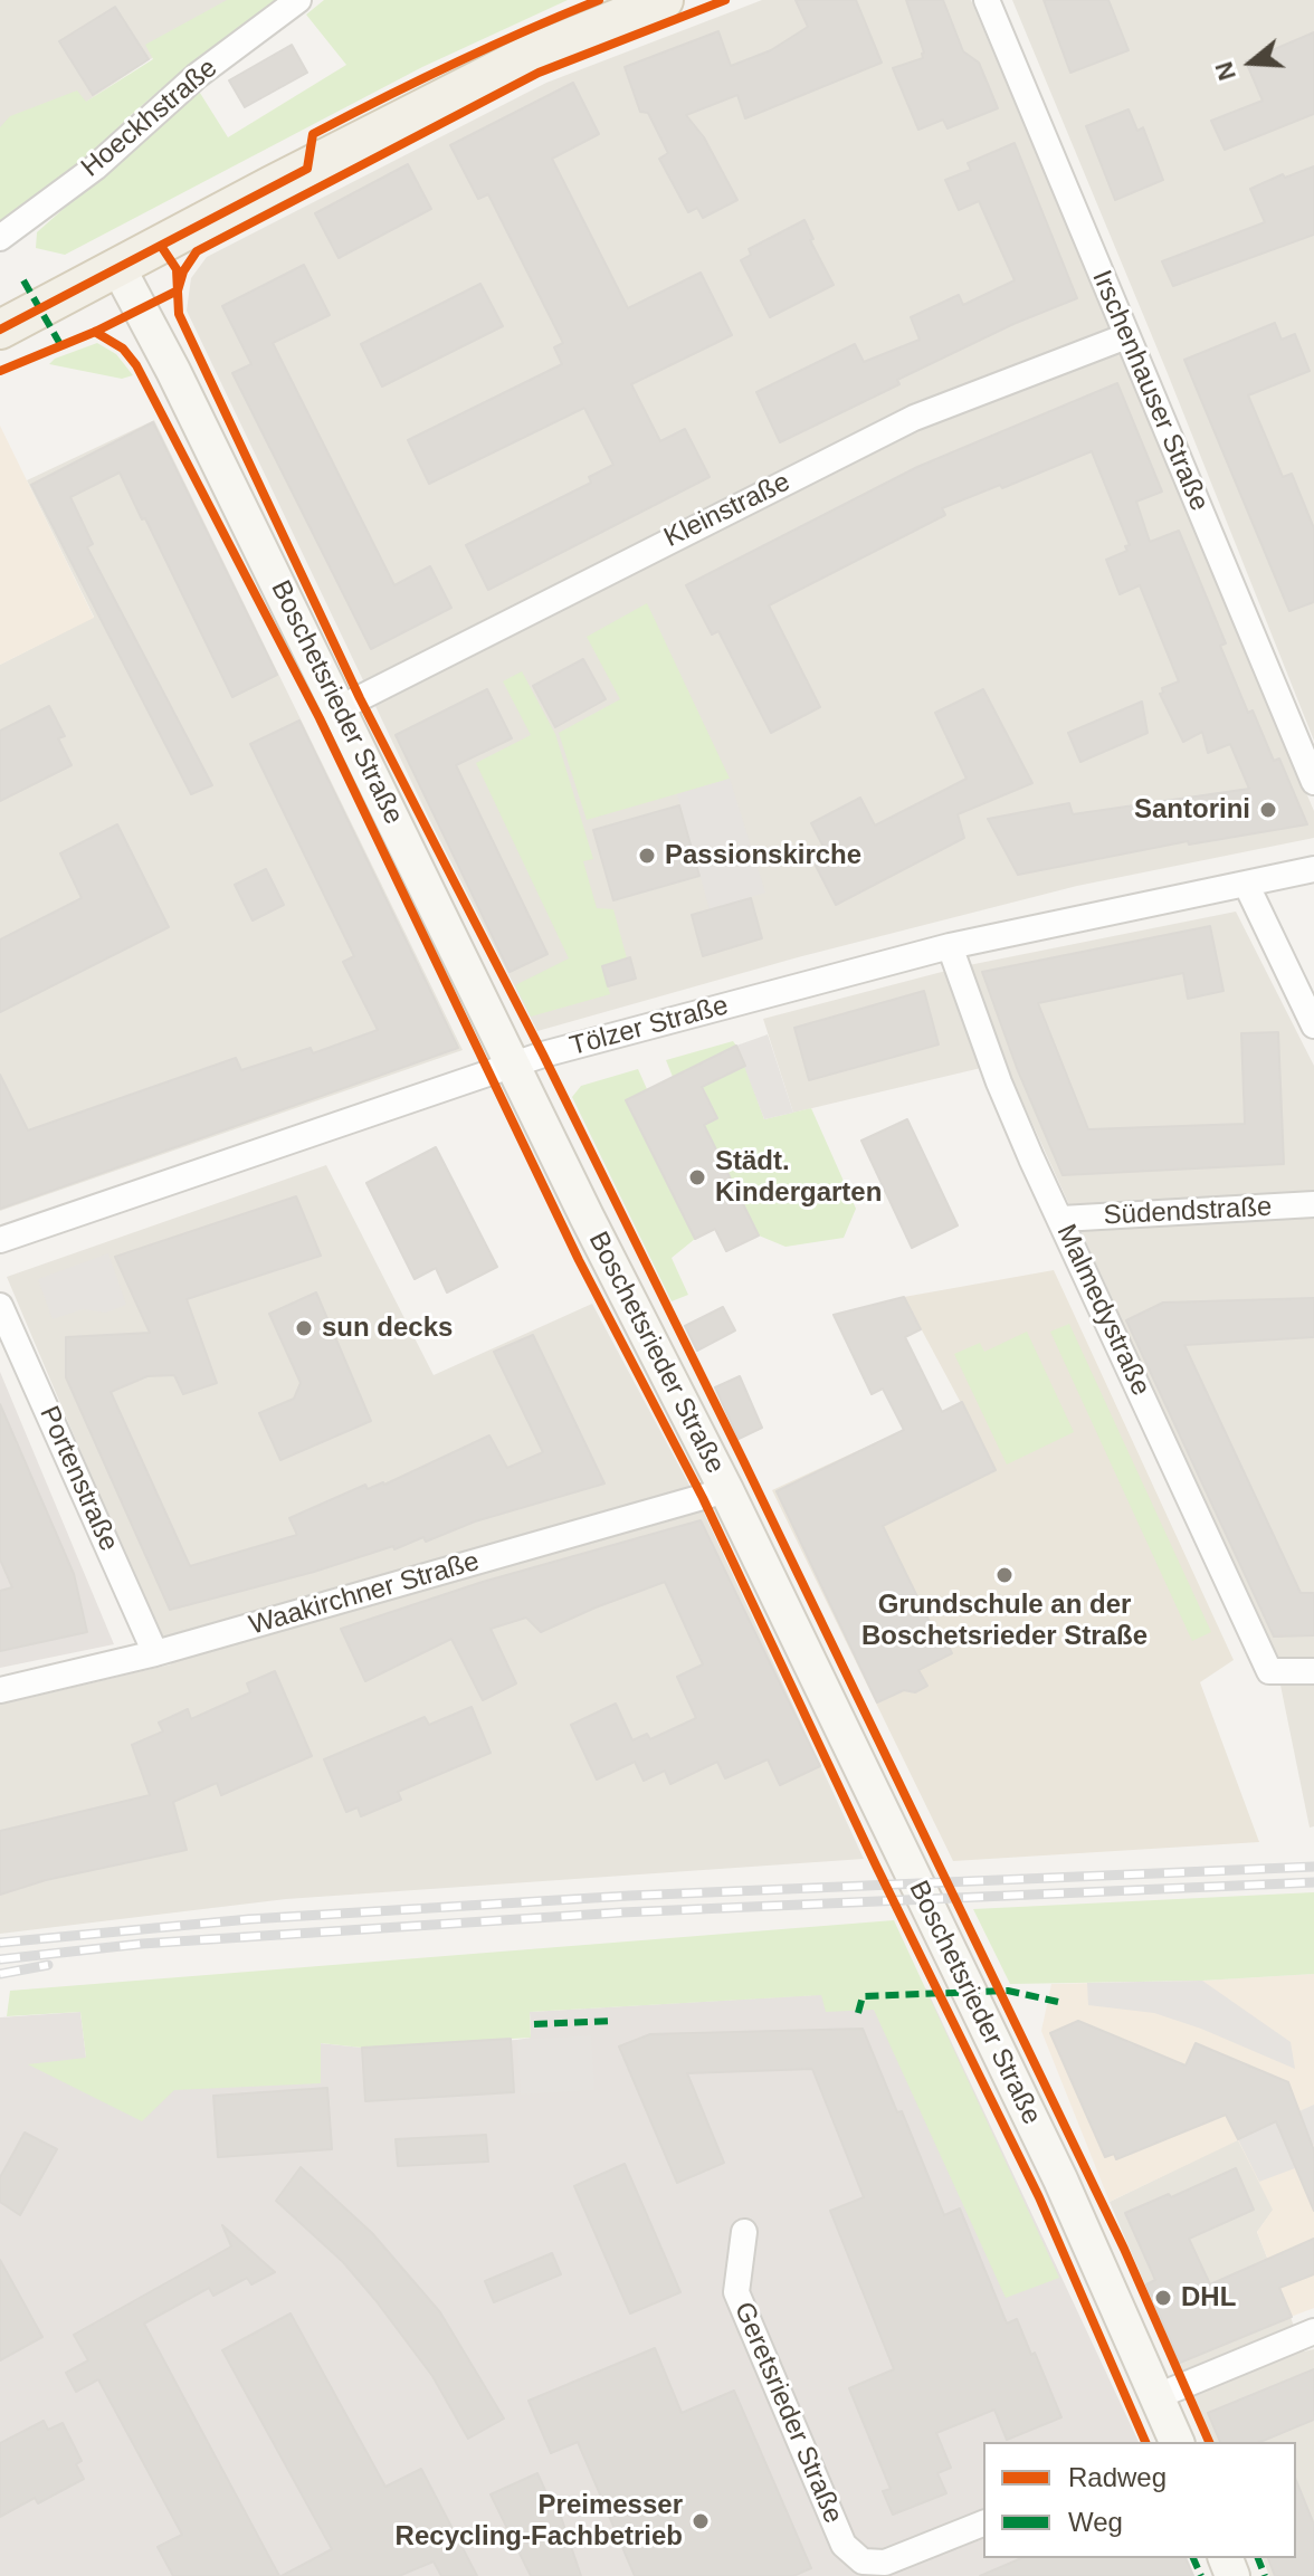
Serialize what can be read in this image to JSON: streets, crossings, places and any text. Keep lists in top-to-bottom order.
{
  "streets": {
    "main road": ["Boschetsrieder Straße"],
    "street": [
      "Hoeckhstraße",
      "Irschenhauser Straße",
      "Kleinstraße",
      "Tölzer Straße",
      "Südendstraße",
      "Malmedystraße",
      "Portenstraße",
      "Waakirchner Straße",
      "Geretsrieder Straße"
    ]
  },
  "crossings": [
    ["Irschenhauser Straße", "Kleinstraße"],
    ["Kleinstraße", "Boschetsrieder Straße"],
    ["Boschetsrieder Straße", "Tölzer Straße"],
    ["Boschetsrieder Straße", "Waakirchner Straße"],
    ["Tölzer Straße", "Malmedystraße"],
    ["Südendstraße", "Malmedystraße"],
    ["Portenstraße", "Waakirchner Straße"]
  ],
  "places": [
    "Santorini",
    "Passionskirche",
    "Städt. Kindergarten",
    "sun decks",
    "Grundschule an der Boschetsrieder Straße",
    "DHL",
    "Preimesser Recycling-Fachbetrieb"
  ],
  "legend": ["Radweg", "Weg"],
  "north": "left"
}
